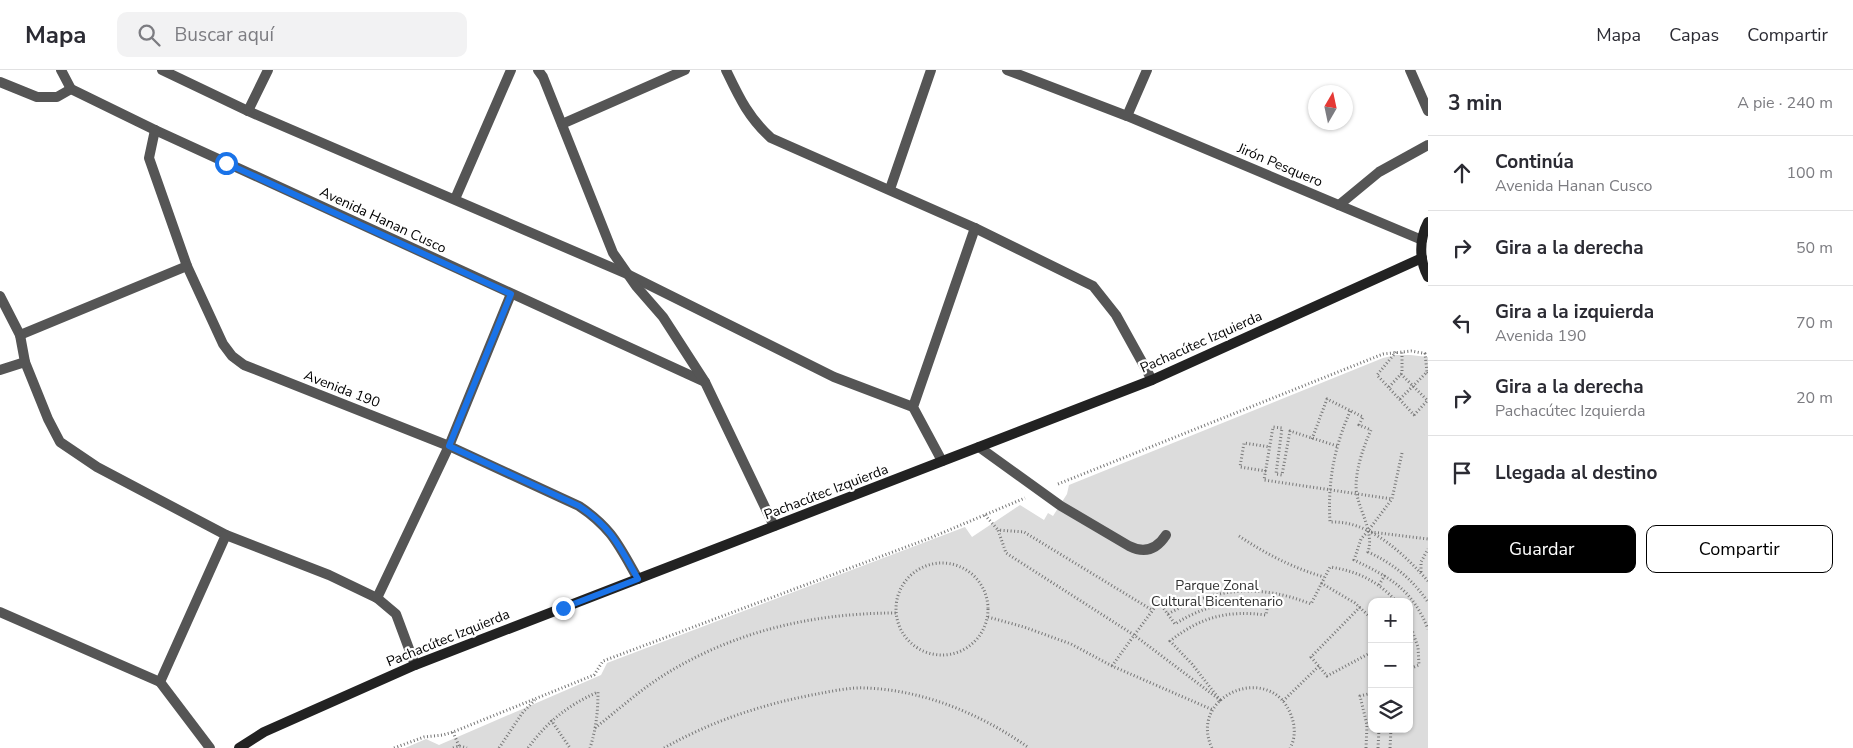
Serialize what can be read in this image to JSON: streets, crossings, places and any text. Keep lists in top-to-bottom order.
{
  "streets": {
    "street": [
      "Jirón Pesquero",
      "Avenida Hanan Cusco",
      "Pachacútec Izquierda",
      "Avenida 190"
    ]
  },
  "crossings": [
    ["Avenida Hanan Cusco", "Avenida 190"],
    ["Pachacútec Izquierda", "Avenida 190"]
  ],
  "parks": ["Parque Zonal Cultural Bicentenario"],
  "north": "top",
  "page": {
    "header": "Mapa",
    "search": "Buscar aquí",
    "nav": ["Mapa", "Capas", "Compartir"],
    "heading": ["3 min", "A pie · 240 m"],
    "list": [
      ["Continúa", "Avenida Hanan Cusco", "100 m"],
      ["Gira a la derecha", "50 m"],
      ["Gira a la izquierda", "Avenida 190", "70 m"],
      ["Gira a la derecha", "Pachacútec Izquierda", "20 m"],
      "Llegada al destino"
    ],
    "buttons": ["Guardar", "Compartir"],
    "map_buttons": ["+", "−"]
  }
}
